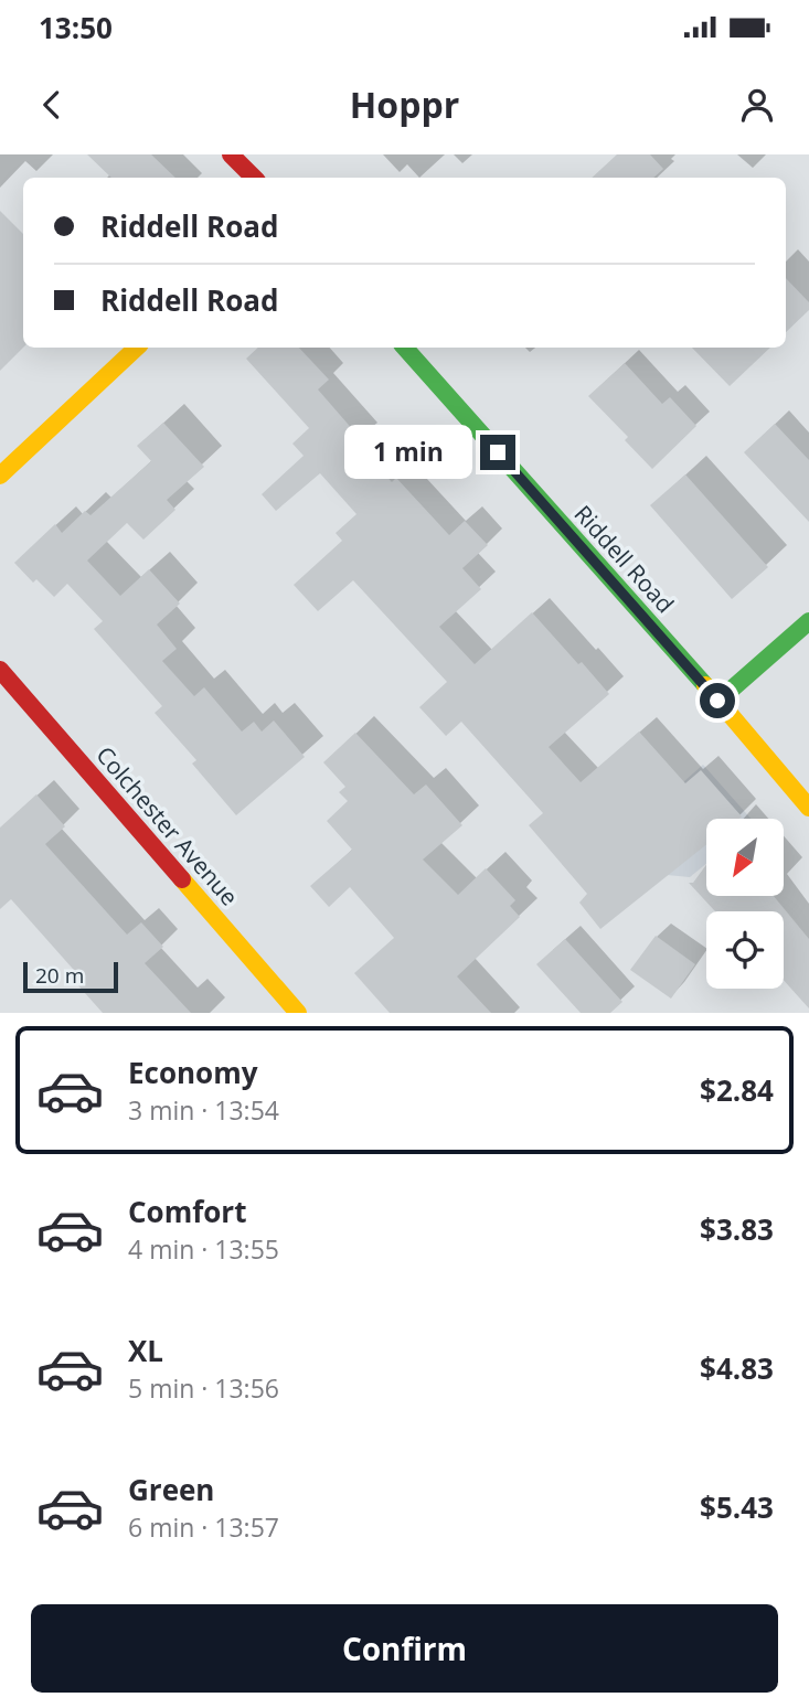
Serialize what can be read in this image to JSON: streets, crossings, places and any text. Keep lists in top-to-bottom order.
{
  "streets": {
    "street": ["Riddell Road", "Colchester Avenue"]
  },
  "scale_bar": "20 m",
  "north": "bottom left",
  "page": {
    "status": "13:50",
    "header": "Hoppr",
    "banner": ["Riddell Road", "Riddell Road"],
    "bubble": "1 min",
    "scale": "20 m",
    "list": [
      {
        "name": "Economy",
        "note": "3 min · 13:54",
        "value": "$2.84"
      },
      {
        "name": "Comfort",
        "note": "4 min · 13:55",
        "value": "$3.83"
      },
      {
        "name": "XL",
        "note": "5 min · 13:56",
        "value": "$4.83"
      },
      {
        "name": "Green",
        "note": "6 min · 13:57",
        "value": "$5.43"
      }
    ],
    "buttons": "Confirm"
  }
}
